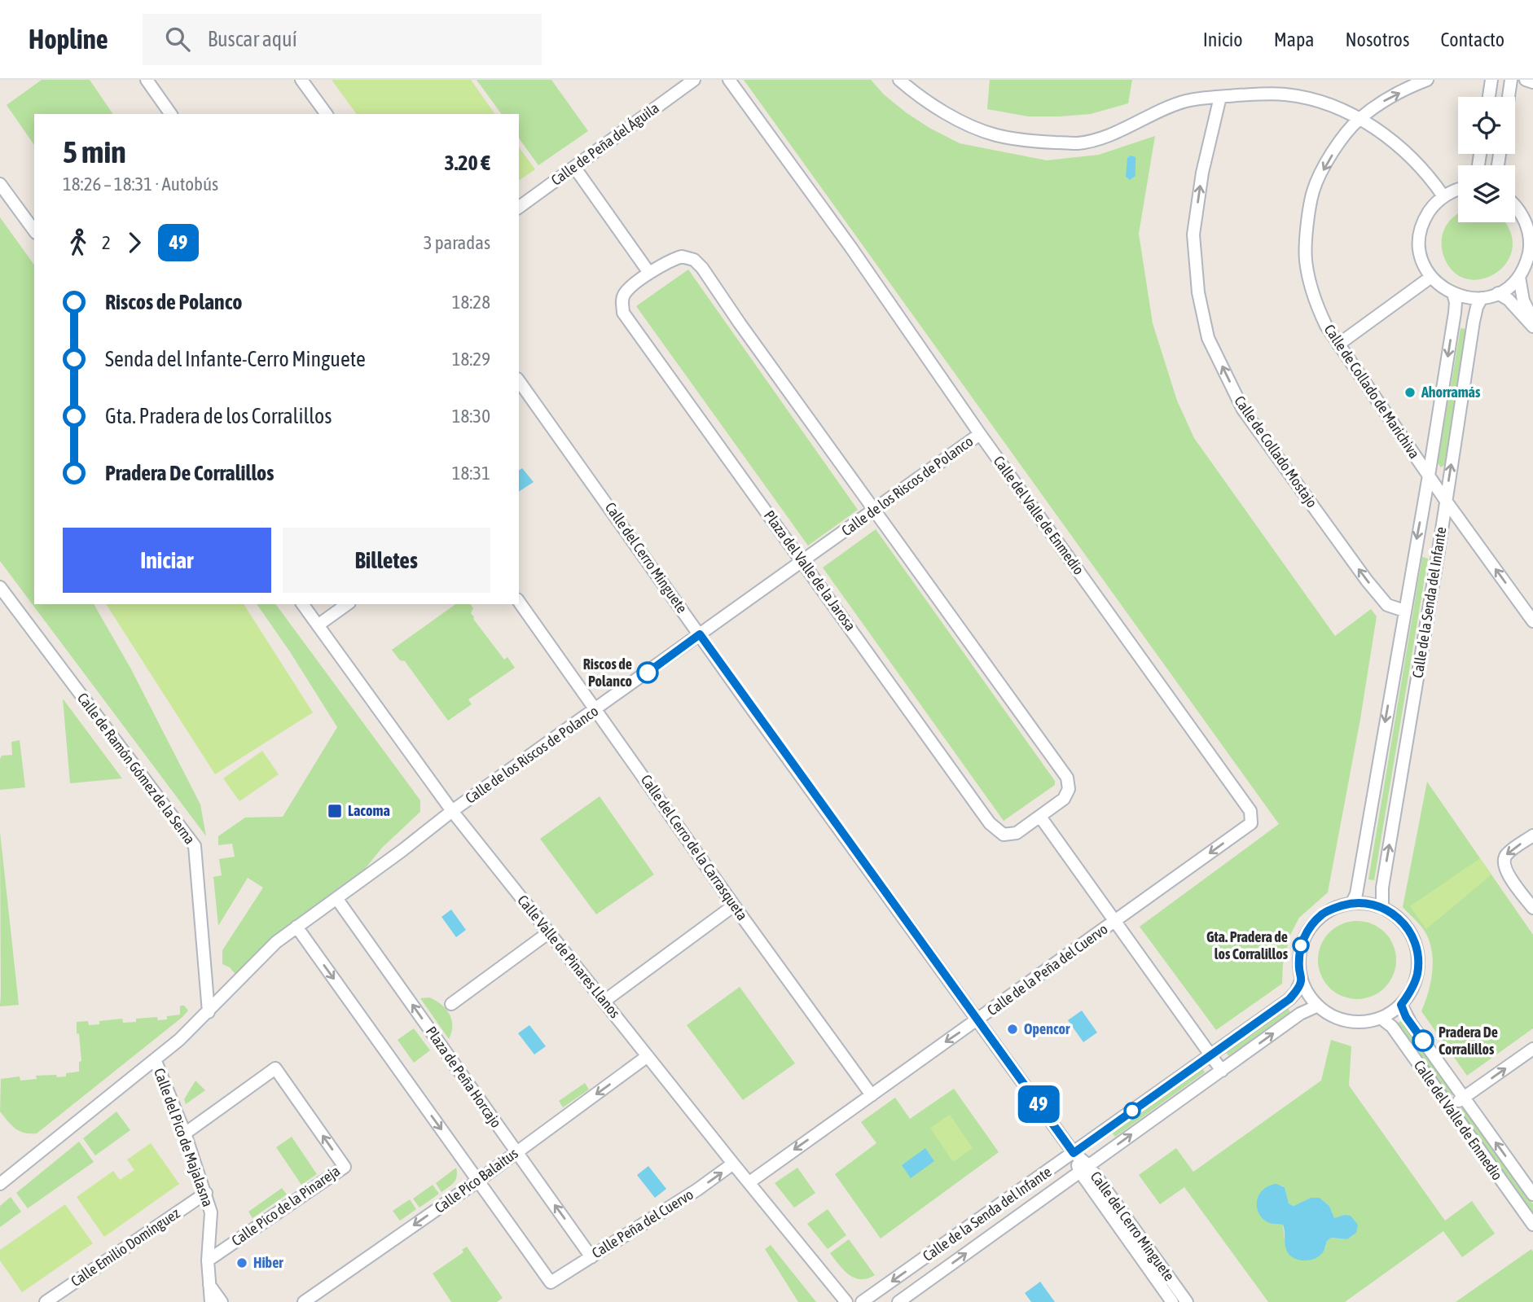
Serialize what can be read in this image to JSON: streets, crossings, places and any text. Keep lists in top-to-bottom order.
{
  "streets": {
    "street": [
      "Calle de Peña del Águila",
      "Calle de Collado de Marichiva",
      "Calle de Collado Mostajo",
      "Calle de los Riscos de Polanco",
      "Calle del Valle de Enmedio",
      "Calle del Cerro Minguete",
      "Plaza del Valle de la Jarosa",
      "Calle de la Senda del Infante",
      "Calle de Ramón Gómez de la Serna",
      "Calle del Cerro de la Carrasqueta",
      "Calle Valle de Pinares Llanos",
      "Calle de la Peña del Cuervo",
      "Plaza de Peña Horcajo",
      "Calle del Pico de Majalasna",
      "Calle Pico Balaitus",
      "Calle Pico de la Pinareja",
      "Calle Peña del Cuervo",
      "Calle Emilio Domínguez"
    ]
  },
  "crossings": [
    ["Calle de Collado de Marichiva", "Calle de la Senda del Infante"],
    ["Calle de Collado Mostajo", "Calle de la Senda del Infante"],
    ["Calle de los Riscos de Polanco", "Calle del Valle de Enmedio"],
    ["Calle de los Riscos de Polanco", "Calle del Cerro Minguete"],
    ["Calle de los Riscos de Polanco", "Plaza del Valle de la Jarosa"],
    ["Calle de los Riscos de Polanco", "Calle de Ramón Gómez de la Serna"],
    ["Calle de los Riscos de Polanco", "Calle del Cerro de la Carrasqueta"],
    ["Calle de los Riscos de Polanco", "Calle Valle de Pinares Llanos"],
    ["Calle de los Riscos de Polanco", "Plaza de Peña Horcajo"],
    ["Calle del Valle de Enmedio", "Calle de la Senda del Infante"],
    ["Calle del Valle de Enmedio", "Calle de la Peña del Cuervo"],
    ["Calle del Cerro Minguete", "Calle de la Senda del Infante"],
    ["Calle del Cerro Minguete", "Calle de la Peña del Cuervo"],
    ["Calle del Cerro de la Carrasqueta", "Calle de la Peña del Cuervo"],
    ["Calle Valle de Pinares Llanos", "Calle de la Peña del Cuervo"],
    ["Calle Valle de Pinares Llanos", "Calle Pico Balaitus"],
    ["Calle Valle de Pinares Llanos", "Calle Peña del Cuervo"],
    ["Plaza de Peña Horcajo", "Calle Pico Balaitus"],
    ["Plaza de Peña Horcajo", "Calle Peña del Cuervo"],
    ["Calle del Pico de Majalasna", "Calle Pico de la Pinareja"],
    ["Calle del Pico de Majalasna", "Calle Emilio Domínguez"],
    ["Calle Pico Balaitus", "Calle Peña del Cuervo"]
  ],
  "one_way": [
    "Calle de Collado Mostajo",
    "Calle de la Peña del Cuervo",
    "Calle Pico Balaitus",
    "Calle Peña del Cuervo"
  ],
  "places": {
    "other": [
      "Ahorramás",
      "Riscos de Polanco",
      "Gta. Pradera de los Corralillos",
      "Opencor",
      "Pradera De Corralillos",
      "Hiber"
    ],
    "transit": ["Lacoma"]
  },
  "lines": ["bus line 49"],
  "page": {
    "header": "Hopline",
    "search": "Buscar aquí",
    "nav": [
      "Inicio",
      "Mapa",
      "Nosotros",
      "Contacto"
    ],
    "on_map": "49",
    "heading": ["5 min", "18:26 – 18:31 · Autobús", "3.20 €"],
    "legs": ["2", "49", "3 paradas"],
    "list": [
      {
        "name": "Riscos de Polanco",
        "value": "18:28"
      },
      {
        "name": "Senda del Infante-Cerro Minguete",
        "value": "18:29"
      },
      {
        "name": "Gta. Pradera de los Corralillos",
        "value": "18:30"
      },
      {
        "name": "Pradera De Corralillos",
        "value": "18:31"
      }
    ],
    "buttons": ["Iniciar", "Billetes"]
  }
}
